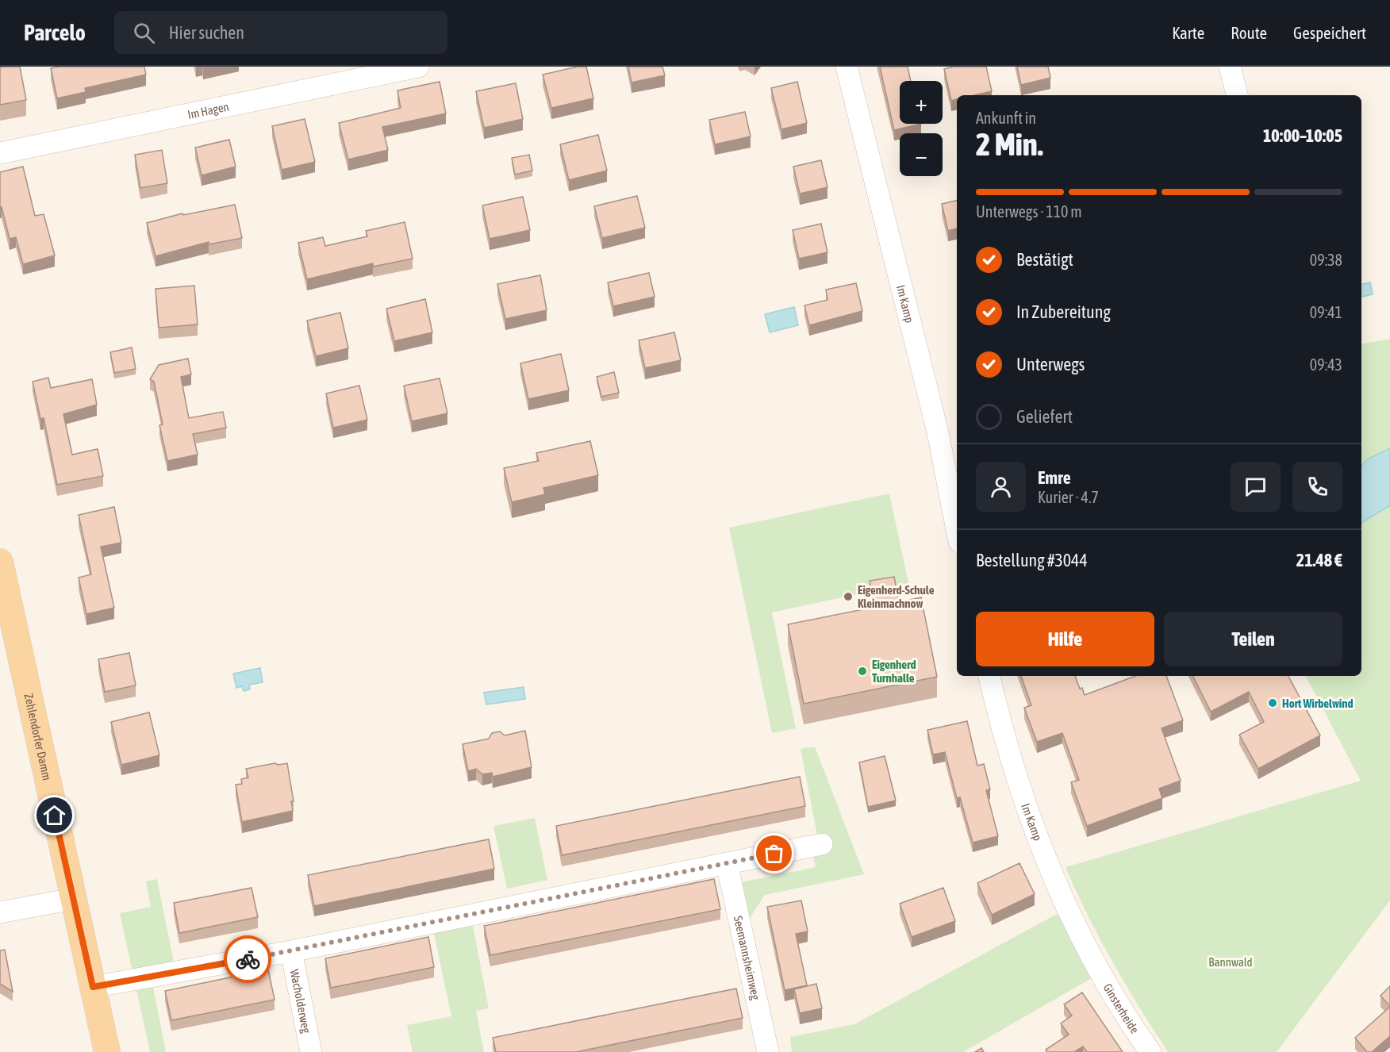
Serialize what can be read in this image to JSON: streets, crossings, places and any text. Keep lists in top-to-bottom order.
{
  "streets": {
    "main road": ["Zehlendorfer Damm"],
    "street": [
      "Im Hagen",
      "Im Kamp",
      "Seemannsheimweg",
      "Wacholderweg",
      "Ginsterheide"
    ]
  },
  "crossings": [
    ["Im Kamp", "Ginsterheide"]
  ],
  "parks": ["Bannwald"],
  "places": ["Eigenherd-Schule Kleinmachnow", "Eigenherd Turnhalle", "Hort Wirbelwind"],
  "page": {
    "header": "Parcelo",
    "search": "Hier suchen",
    "nav": ["Karte", "Route", "Gespeichert"],
    "map_buttons": ["+", "−"],
    "heading": ["2 Min.", "Ankunft in", "10:00–10:05"],
    "panel": [
      "Emre",
      "Kurier · 4.7",
      "Bestellung #3044",
      "21.48 €"
    ],
    "bar": "Unterwegs · 110 m",
    "list": [
      ["Bestätigt", "09:38"],
      ["In Zubereitung", "09:41"],
      ["Unterwegs", "09:43"],
      "Geliefert"
    ],
    "buttons": ["Hilfe", "Teilen"]
  }
}
